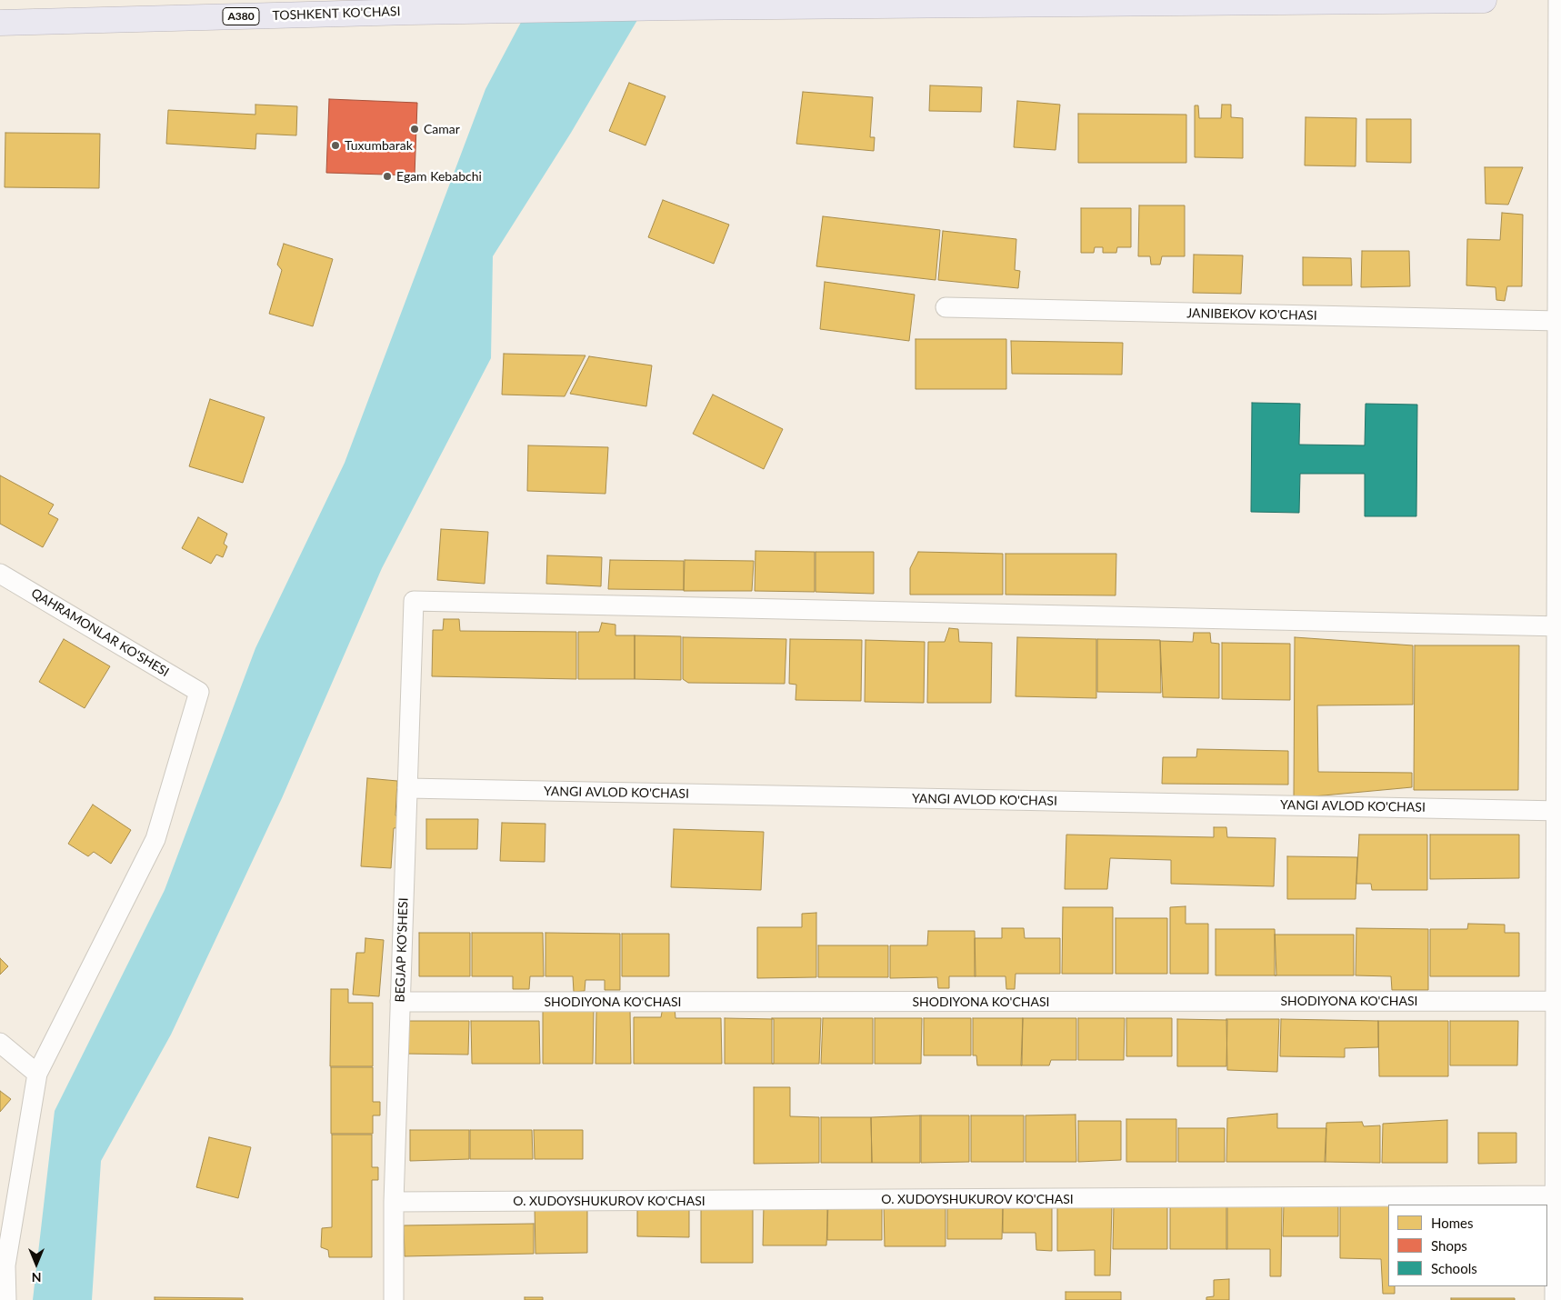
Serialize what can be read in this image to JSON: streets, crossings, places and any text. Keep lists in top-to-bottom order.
{
  "streets": {
    "highway": ["TOSHKENT KO'CHASI", "A380"],
    "street": [
      "JANIBEKOV KO'CHASI",
      "QAHRAMONLAR KO'SHESI",
      "YANGI AVLOD KO'CHASI",
      "BEGJAP KO'SHESI",
      "SHODIYONA KO'CHASI",
      "O. XUDOYSHUKUROV KO'CHASI"
    ]
  },
  "crossings": [
    ["TOSHKENT KO'CHASI", "A380"],
    ["YANGI AVLOD KO'CHASI", "BEGJAP KO'SHESI"],
    ["BEGJAP KO'SHESI", "SHODIYONA KO'CHASI"],
    ["BEGJAP KO'SHESI", "O. XUDOYSHUKUROV KO'CHASI"]
  ],
  "places": ["Camar", "Tuxumbarak", "Egam Kebabchi"],
  "legend": ["Homes", "Shops", "Schools"],
  "north": "bottom"
}
